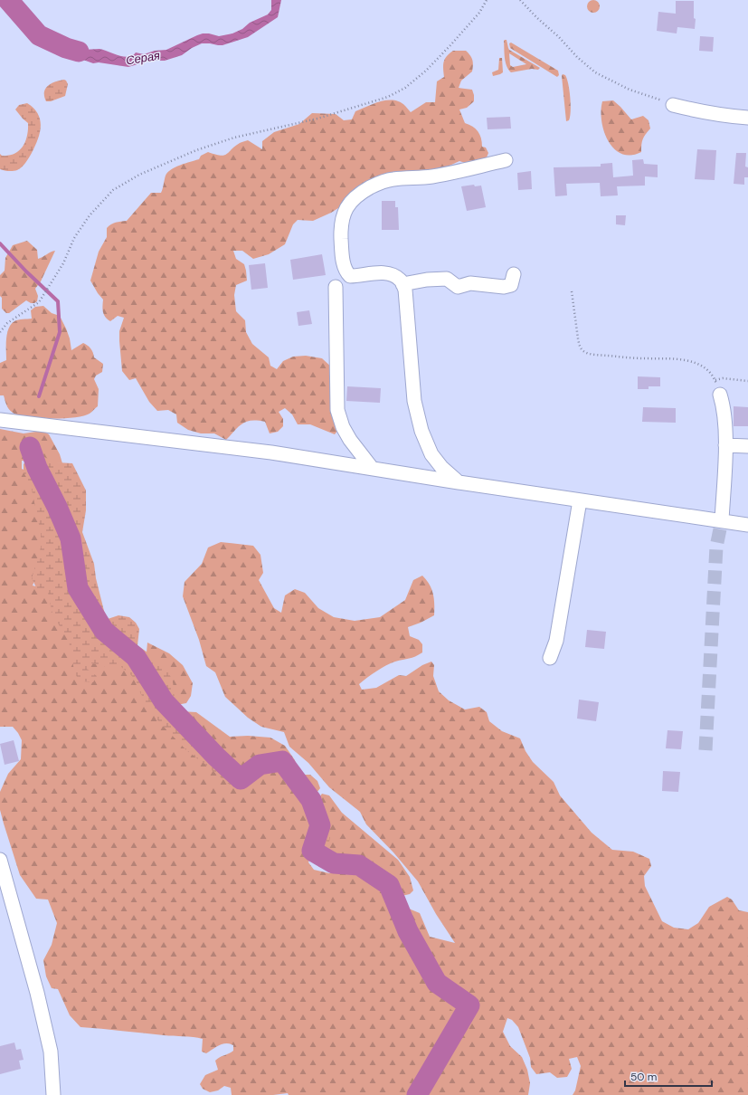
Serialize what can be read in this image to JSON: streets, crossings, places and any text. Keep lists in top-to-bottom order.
{
  "water": ["Серая"],
  "scale_bar": "50 m"
}
